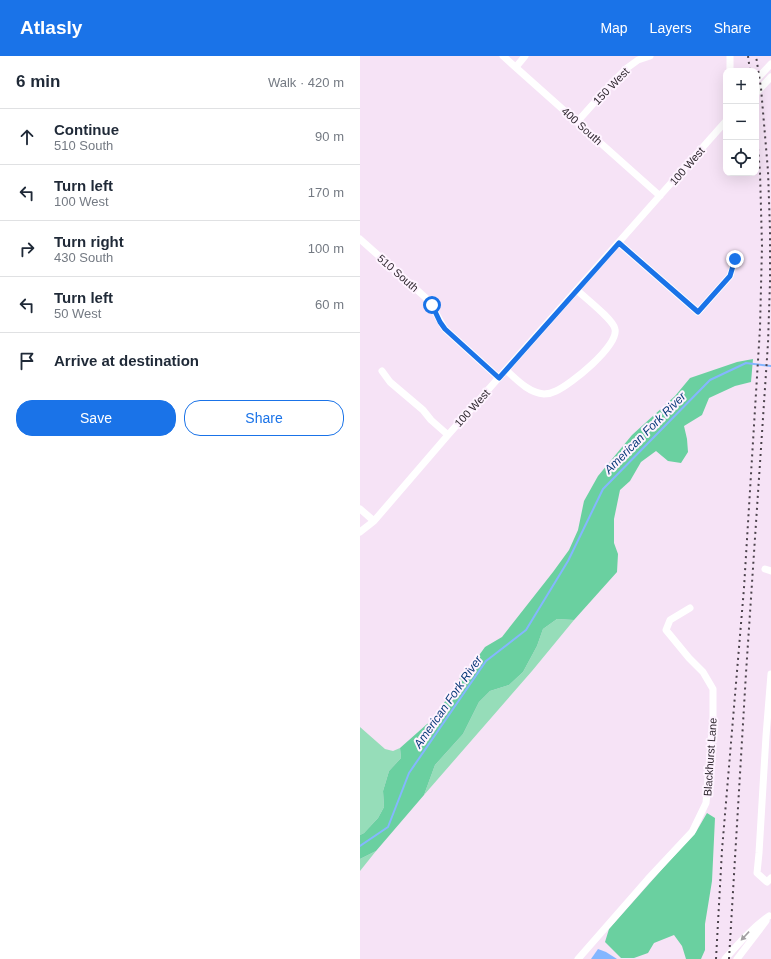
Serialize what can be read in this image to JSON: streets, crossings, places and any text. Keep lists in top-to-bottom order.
{
  "streets": {
    "street": [
      "150 West",
      "400 South",
      "100 West",
      "510 South",
      "Blackhurst Lane"
    ]
  },
  "crossings": [
    ["150 West", "400 South"],
    ["400 South", "100 West"],
    ["100 West", "510 South"]
  ],
  "water": ["American Fork River"],
  "page": {
    "header": "Atlasly",
    "nav": ["Map", "Layers", "Share"],
    "heading": ["6 min", "Walk · 420 m"],
    "map_buttons": ["+", "−"],
    "list": [
      ["Continue", "510 South", "90 m"],
      ["Turn left", "100 West", "170 m"],
      ["Turn right", "430 South", "100 m"],
      ["Turn left", "50 West", "60 m"],
      "Arrive at destination"
    ],
    "buttons": ["Save", "Share"]
  }
}
